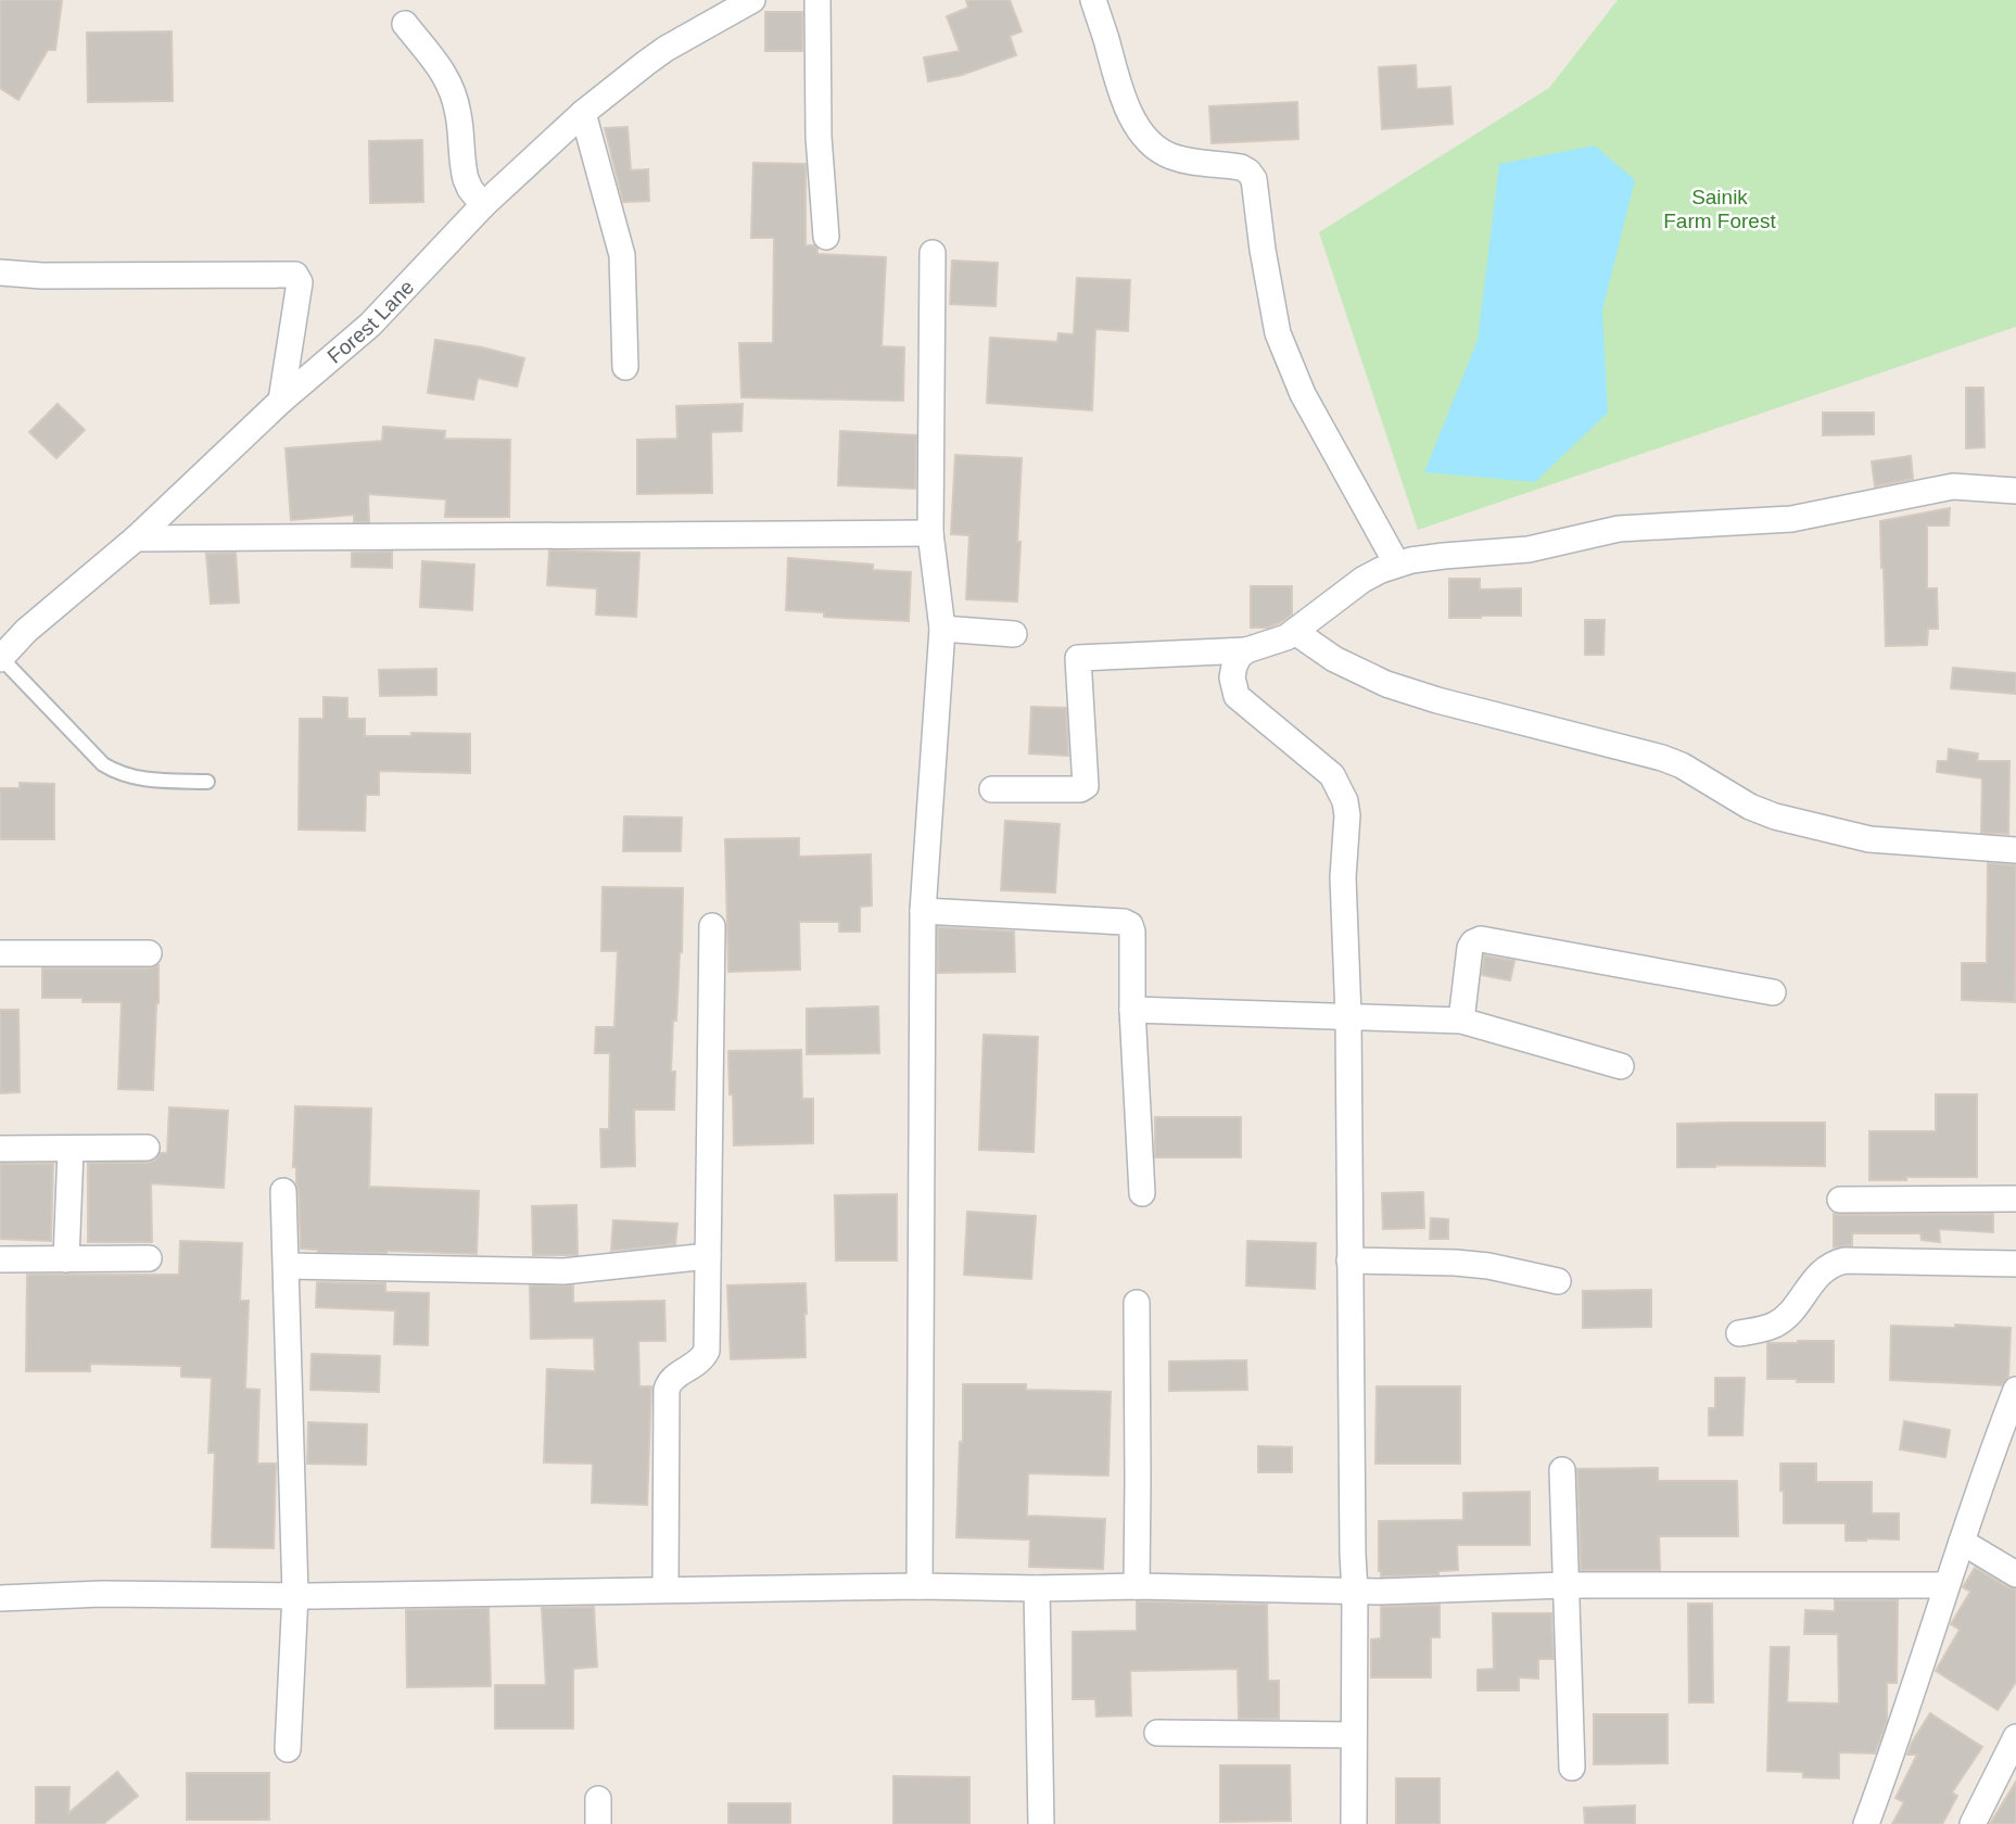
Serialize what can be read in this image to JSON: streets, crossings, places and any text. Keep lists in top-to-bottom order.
{
  "streets": {
    "street": ["Forest Lane"]
  },
  "parks": ["Sainik Farm Forest"]
}
